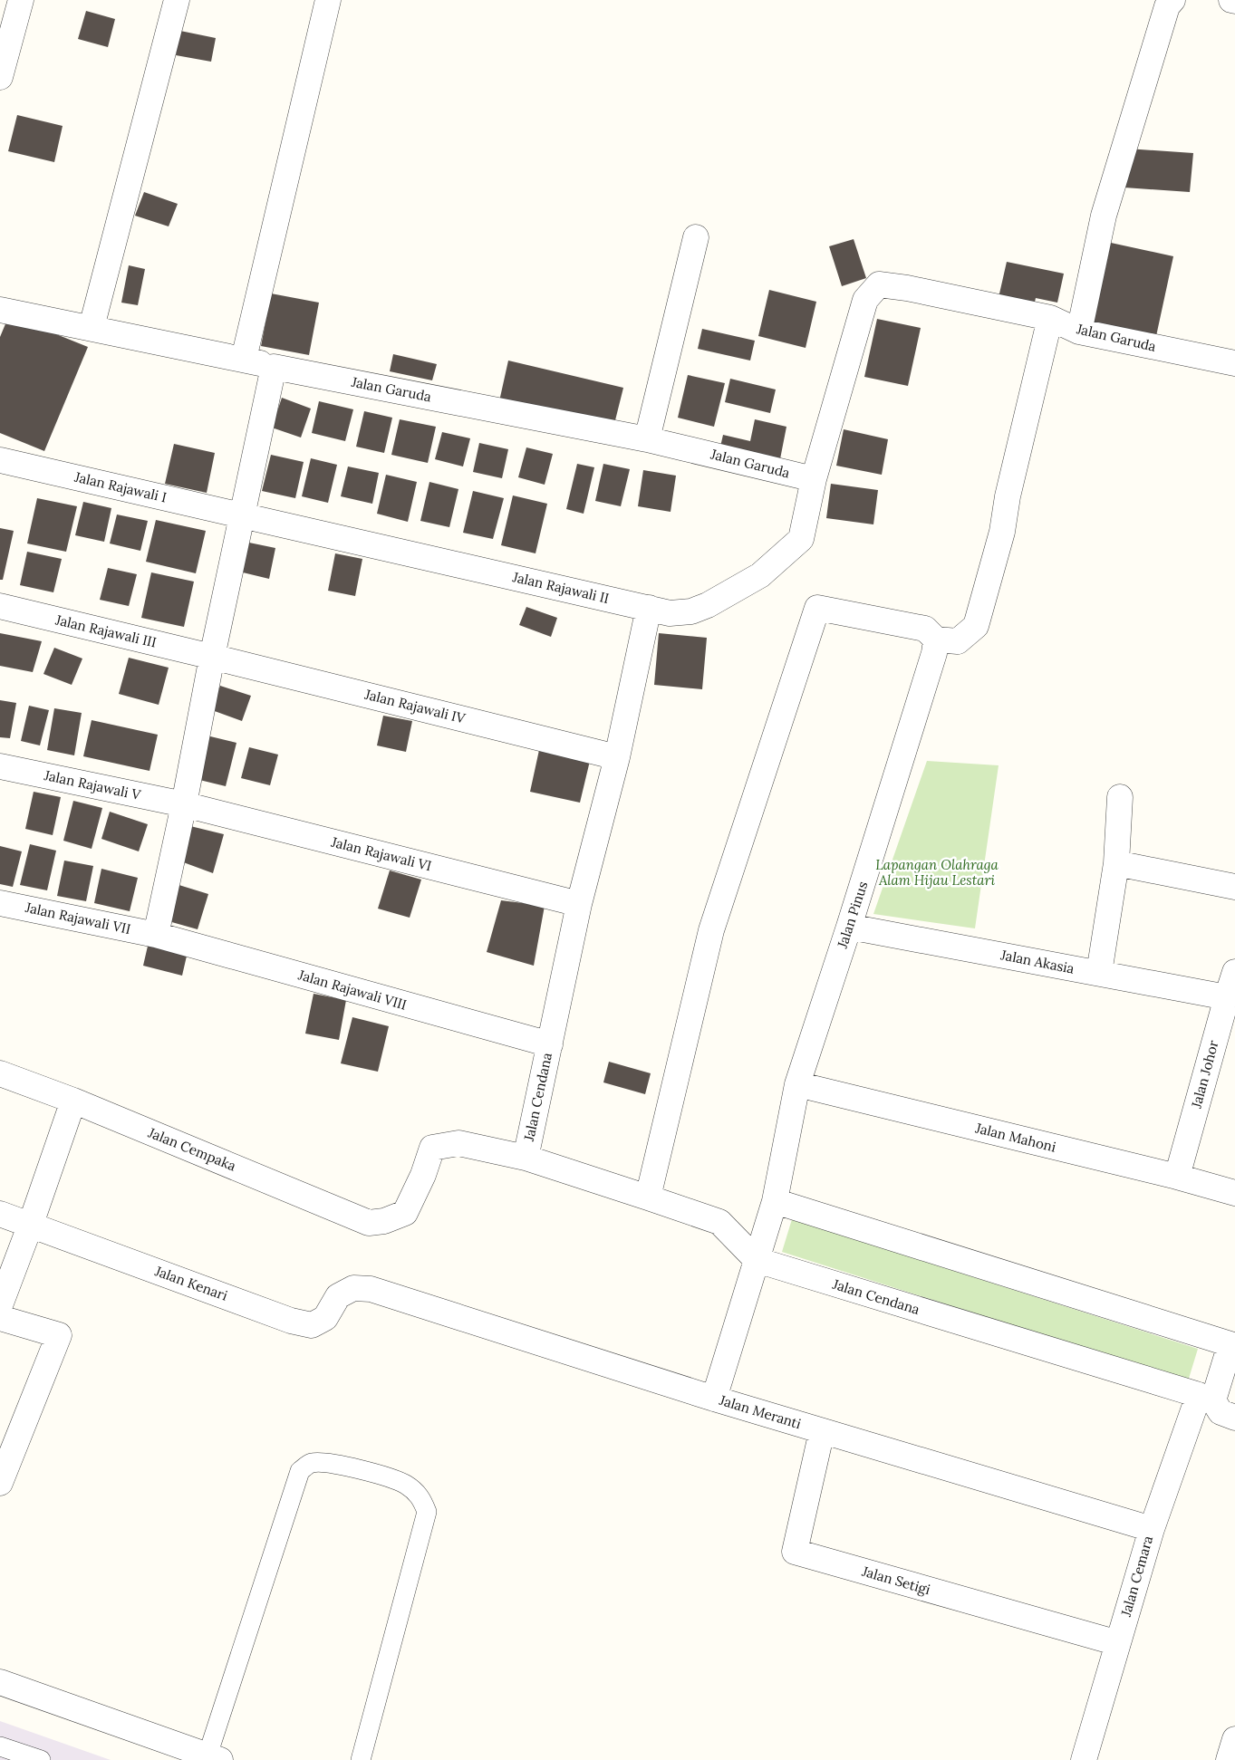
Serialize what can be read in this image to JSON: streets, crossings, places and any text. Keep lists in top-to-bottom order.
{
  "streets": {
    "street": [
      "Jalan Garuda",
      "Jalan Rajawali I",
      "Jalan Rajawali II",
      "Jalan Rajawali III",
      "Jalan Rajawali IV",
      "Jalan Rajawali V",
      "Jalan Rajawali VI",
      "Jalan Pinus",
      "Jalan Rajawali VII",
      "Jalan Akasia",
      "Jalan Rajawali VIII",
      "Jalan Johor",
      "Jalan Cendana",
      "Jalan Mahoni",
      "Jalan Cempaka",
      "Jalan Kenari",
      "Jalan Meranti",
      "Jalan Cemara",
      "Jalan Setigi"
    ]
  },
  "crossings": [
    ["Jalan Garuda", "Jalan Rajawali II"],
    ["Jalan Rajawali I", "Jalan Rajawali II"],
    ["Jalan Rajawali II", "Jalan Cendana"],
    ["Jalan Rajawali III", "Jalan Rajawali IV"],
    ["Jalan Rajawali IV", "Jalan Cendana"],
    ["Jalan Rajawali V", "Jalan Rajawali VI"],
    ["Jalan Rajawali VI", "Jalan Cendana"],
    ["Jalan Pinus", "Jalan Akasia"],
    ["Jalan Pinus", "Jalan Cendana"],
    ["Jalan Pinus", "Jalan Mahoni"],
    ["Jalan Pinus", "Jalan Meranti"],
    ["Jalan Rajawali VII", "Jalan Rajawali VIII"],
    ["Jalan Akasia", "Jalan Johor"],
    ["Jalan Rajawali VIII", "Jalan Cendana"],
    ["Jalan Johor", "Jalan Mahoni"],
    ["Jalan Cendana", "Jalan Cempaka"],
    ["Jalan Cendana", "Jalan Cemara"],
    ["Jalan Kenari", "Jalan Meranti"],
    ["Jalan Meranti", "Jalan Cemara"],
    ["Jalan Meranti", "Jalan Setigi"],
    ["Jalan Cemara", "Jalan Setigi"]
  ],
  "parks": ["Lapangan Olahraga Alam Hijau Lestari"]
}
